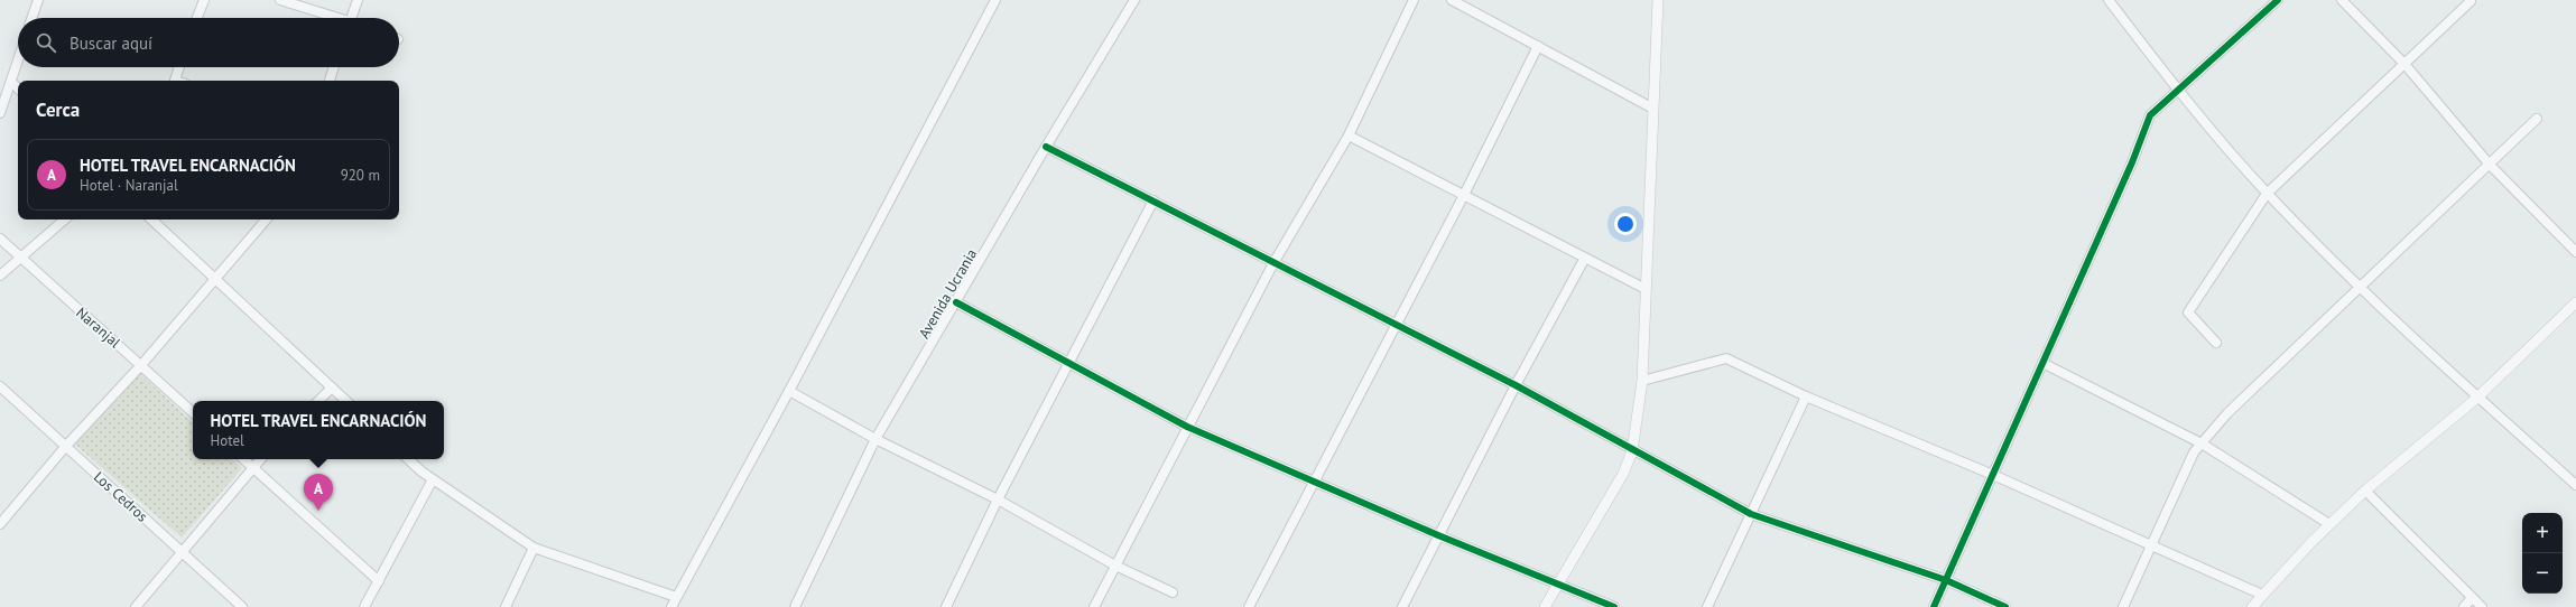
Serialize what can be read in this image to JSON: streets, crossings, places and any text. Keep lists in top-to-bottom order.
{
  "streets": {
    "street": ["Avenida Ucrania", "Naranjal", "Los Cedros"]
  },
  "page": {
    "search": "Buscar aquí",
    "heading": "Cerca",
    "list": [
      {
        "mark": "A",
        "name": "HOTEL TRAVEL ENCARNACIÓN",
        "note": "Hotel · Naranjal",
        "value": "920 m"
      }
    ],
    "popup": ["HOTEL TRAVEL ENCARNACIÓN", "Hotel"],
    "pins": "A",
    "map_buttons": ["+", "−"]
  }
}
